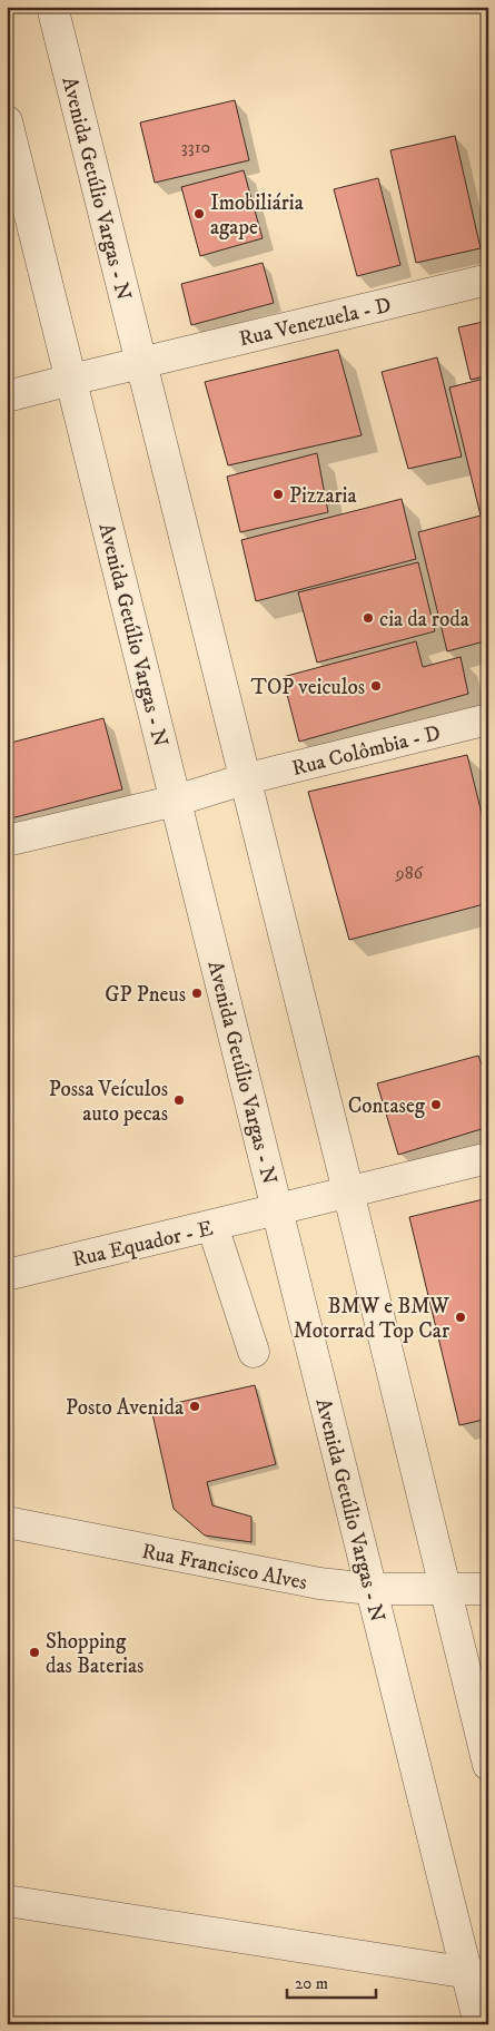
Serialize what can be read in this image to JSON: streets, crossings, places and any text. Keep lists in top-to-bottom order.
{
  "streets": {
    "street": [
      "Avenida Getúlio Vargas - N",
      "Rua Venezuela - D",
      "Rua Colômbia - D",
      "Rua Equador - E",
      "Rua Francisco Alves"
    ]
  },
  "crossings": [
    ["Avenida Getúlio Vargas - N", "Rua Venezuela - D"],
    ["Avenida Getúlio Vargas - N", "Rua Colômbia - D"],
    ["Avenida Getúlio Vargas - N", "Rua Equador - E"],
    ["Avenida Getúlio Vargas - N", "Rua Francisco Alves"]
  ],
  "places": [
    "Imobiliária agape",
    "Pizzaria",
    "cia da roda",
    "TOP veiculos",
    "GP Pneus",
    "Possa Veículos auto pecas",
    "Contaseg",
    "BMW e BMW Motorrad Top Car",
    "Posto Avenida",
    "Shopping das Baterias"
  ],
  "house_numbers": ["3310", "986"],
  "scale_bar": "20 m"
}
